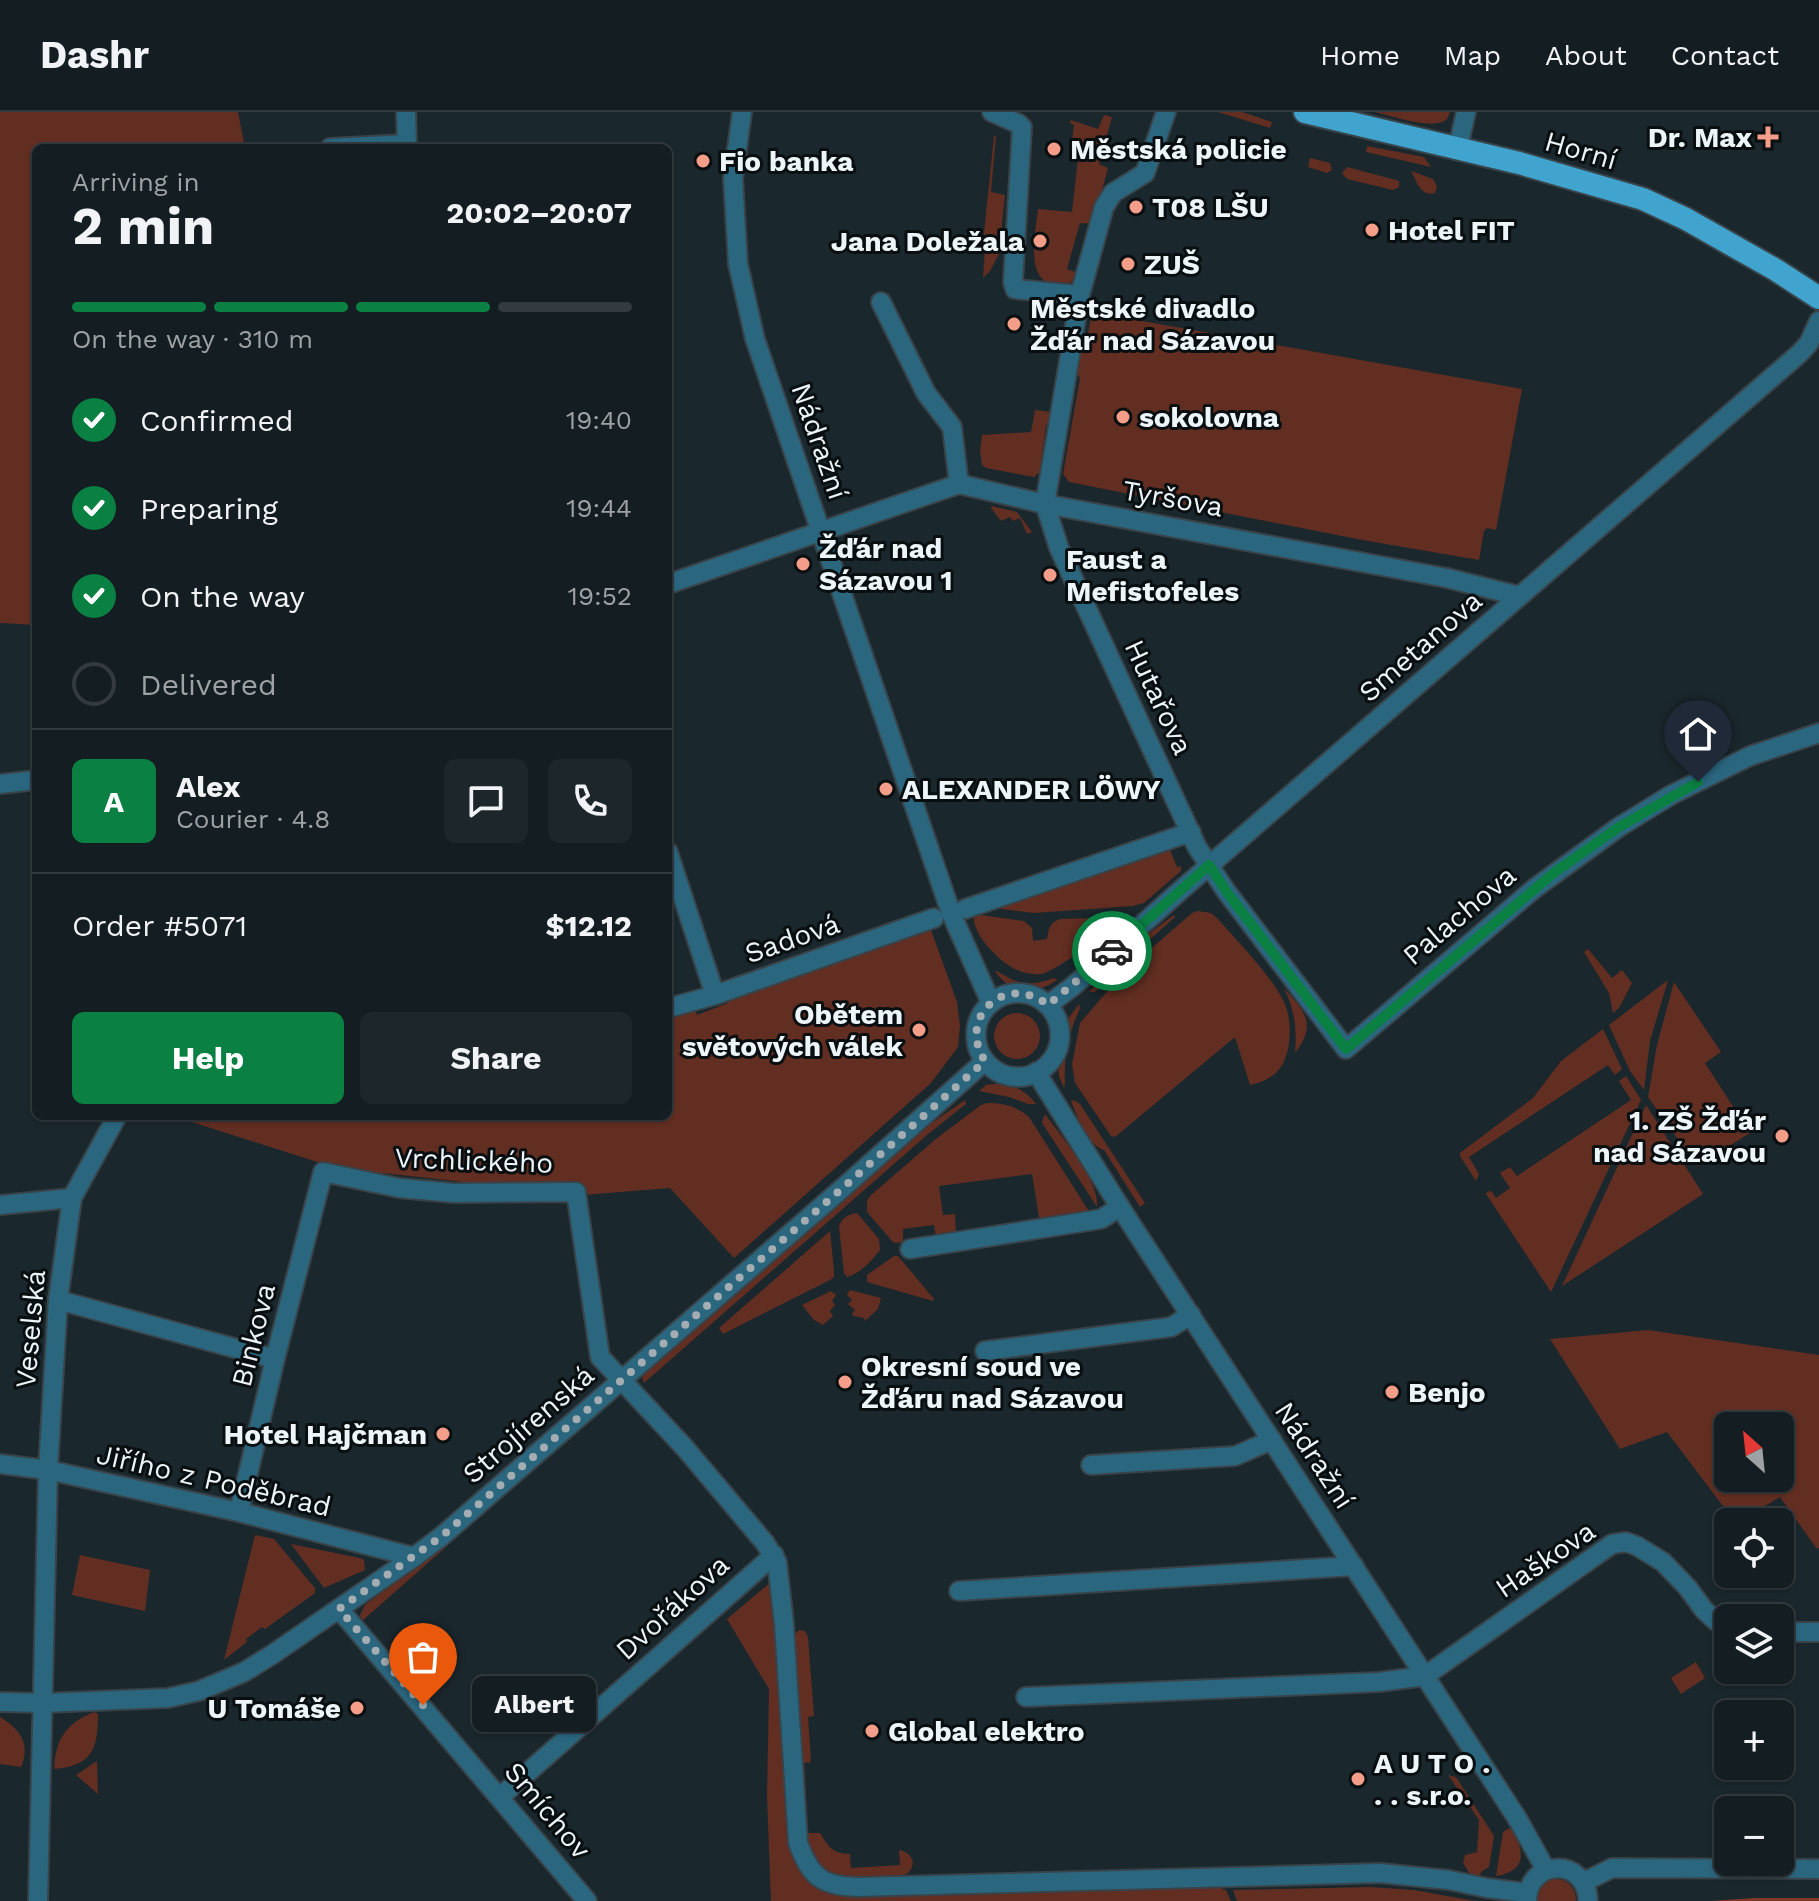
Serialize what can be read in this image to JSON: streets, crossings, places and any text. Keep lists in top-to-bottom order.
{
  "streets": {
    "main road": ["Horní"],
    "street": [
      "Nádražní",
      "Tyršova",
      "Smetanova",
      "Hutařova",
      "Palachova",
      "Sadová",
      "Vrchlického",
      "Veselská",
      "Binkova",
      "Strojírenská",
      "Jiřího z Poděbrad",
      "Haškova",
      "Dvořákova",
      "Smíchov"
    ]
  },
  "crossings": [
    ["Nádražní", "Smetanova"],
    ["Nádražní", "Strojírenská"],
    ["Nádražní", "Haškova"],
    ["Tyršova", "Smetanova"],
    ["Tyršova", "Hutařova"],
    ["Smetanova", "Hutařova"],
    ["Smetanova", "Palachova"],
    ["Smetanova", "Strojírenská"],
    ["Hutařova", "Palachova"],
    ["Vrchlického", "Binkova"],
    ["Vrchlického", "Strojírenská"],
    ["Veselská", "Strojírenská"],
    ["Veselská", "Jiřího z Poděbrad"],
    ["Binkova", "Jiřího z Poděbrad"],
    ["Strojírenská", "Jiřího z Poděbrad"],
    ["Strojírenská", "Smíchov"],
    ["Dvořákova", "Smíchov"]
  ],
  "places": {
    "health": ["Dr. Max"],
    "other": [
      "Městská policie",
      "Fio banka",
      "T08 LŠU",
      "Hotel FIT",
      "Jana Doležala",
      "ZUŠ",
      "Městské divadlo Žďár nad Sázavou",
      "sokolovna",
      "Žďár nad Sázavou 1",
      "Faust a Mefistofeles",
      "ALEXANDER LÖWY",
      "Obětem světových válek",
      "1. ZŠ Žďár nad Sázavou",
      "Okresní soud ve Žďáru nad Sázavou",
      "Benjo",
      "Hotel Hajčman",
      "Albert",
      "U Tomáše",
      "Global elektro",
      "A U T O . . . s.r.o."
    ]
  },
  "north": "top left",
  "page": {
    "header": "Dashr",
    "nav": [
      "Home",
      "Map",
      "About",
      "Contact"
    ],
    "heading": ["2 min", "Arriving in", "20:02–20:07"],
    "panel": [
      "Alex",
      "Courier · 4.8",
      "Order #5071",
      "$12.12"
    ],
    "bar": "On the way · 310 m",
    "list": [
      ["Confirmed", "19:40"],
      ["Preparing", "19:44"],
      ["On the way", "19:52"],
      "Delivered"
    ],
    "round": "A",
    "buttons": ["Help", "Share"],
    "map_buttons": ["+", "−"],
    "bubble": "Albert"
  }
}
